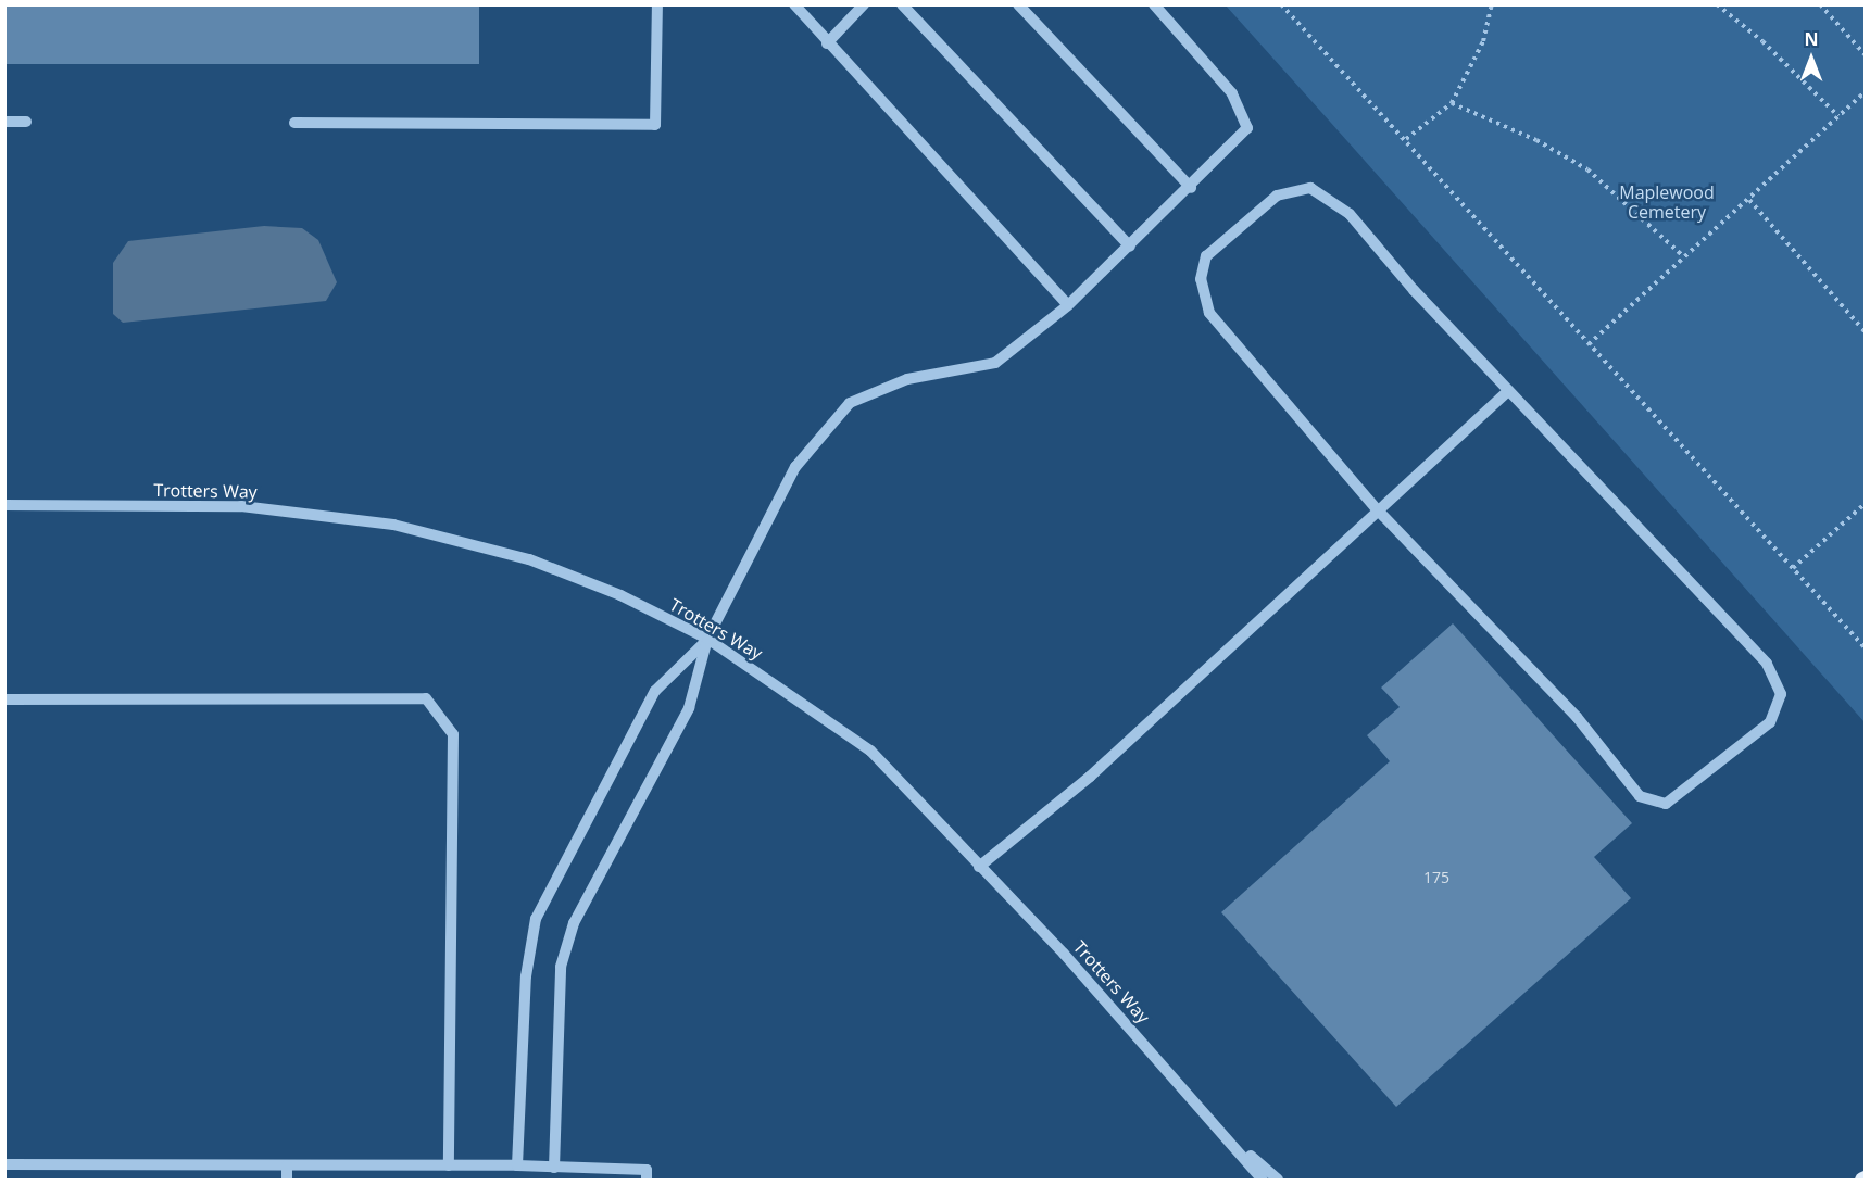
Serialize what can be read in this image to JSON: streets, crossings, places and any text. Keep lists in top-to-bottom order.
{
  "streets": {
    "street": ["Trotters Way"]
  },
  "parks": ["Maplewood Cemetery"],
  "house_numbers": ["175"],
  "north": "top"
}
